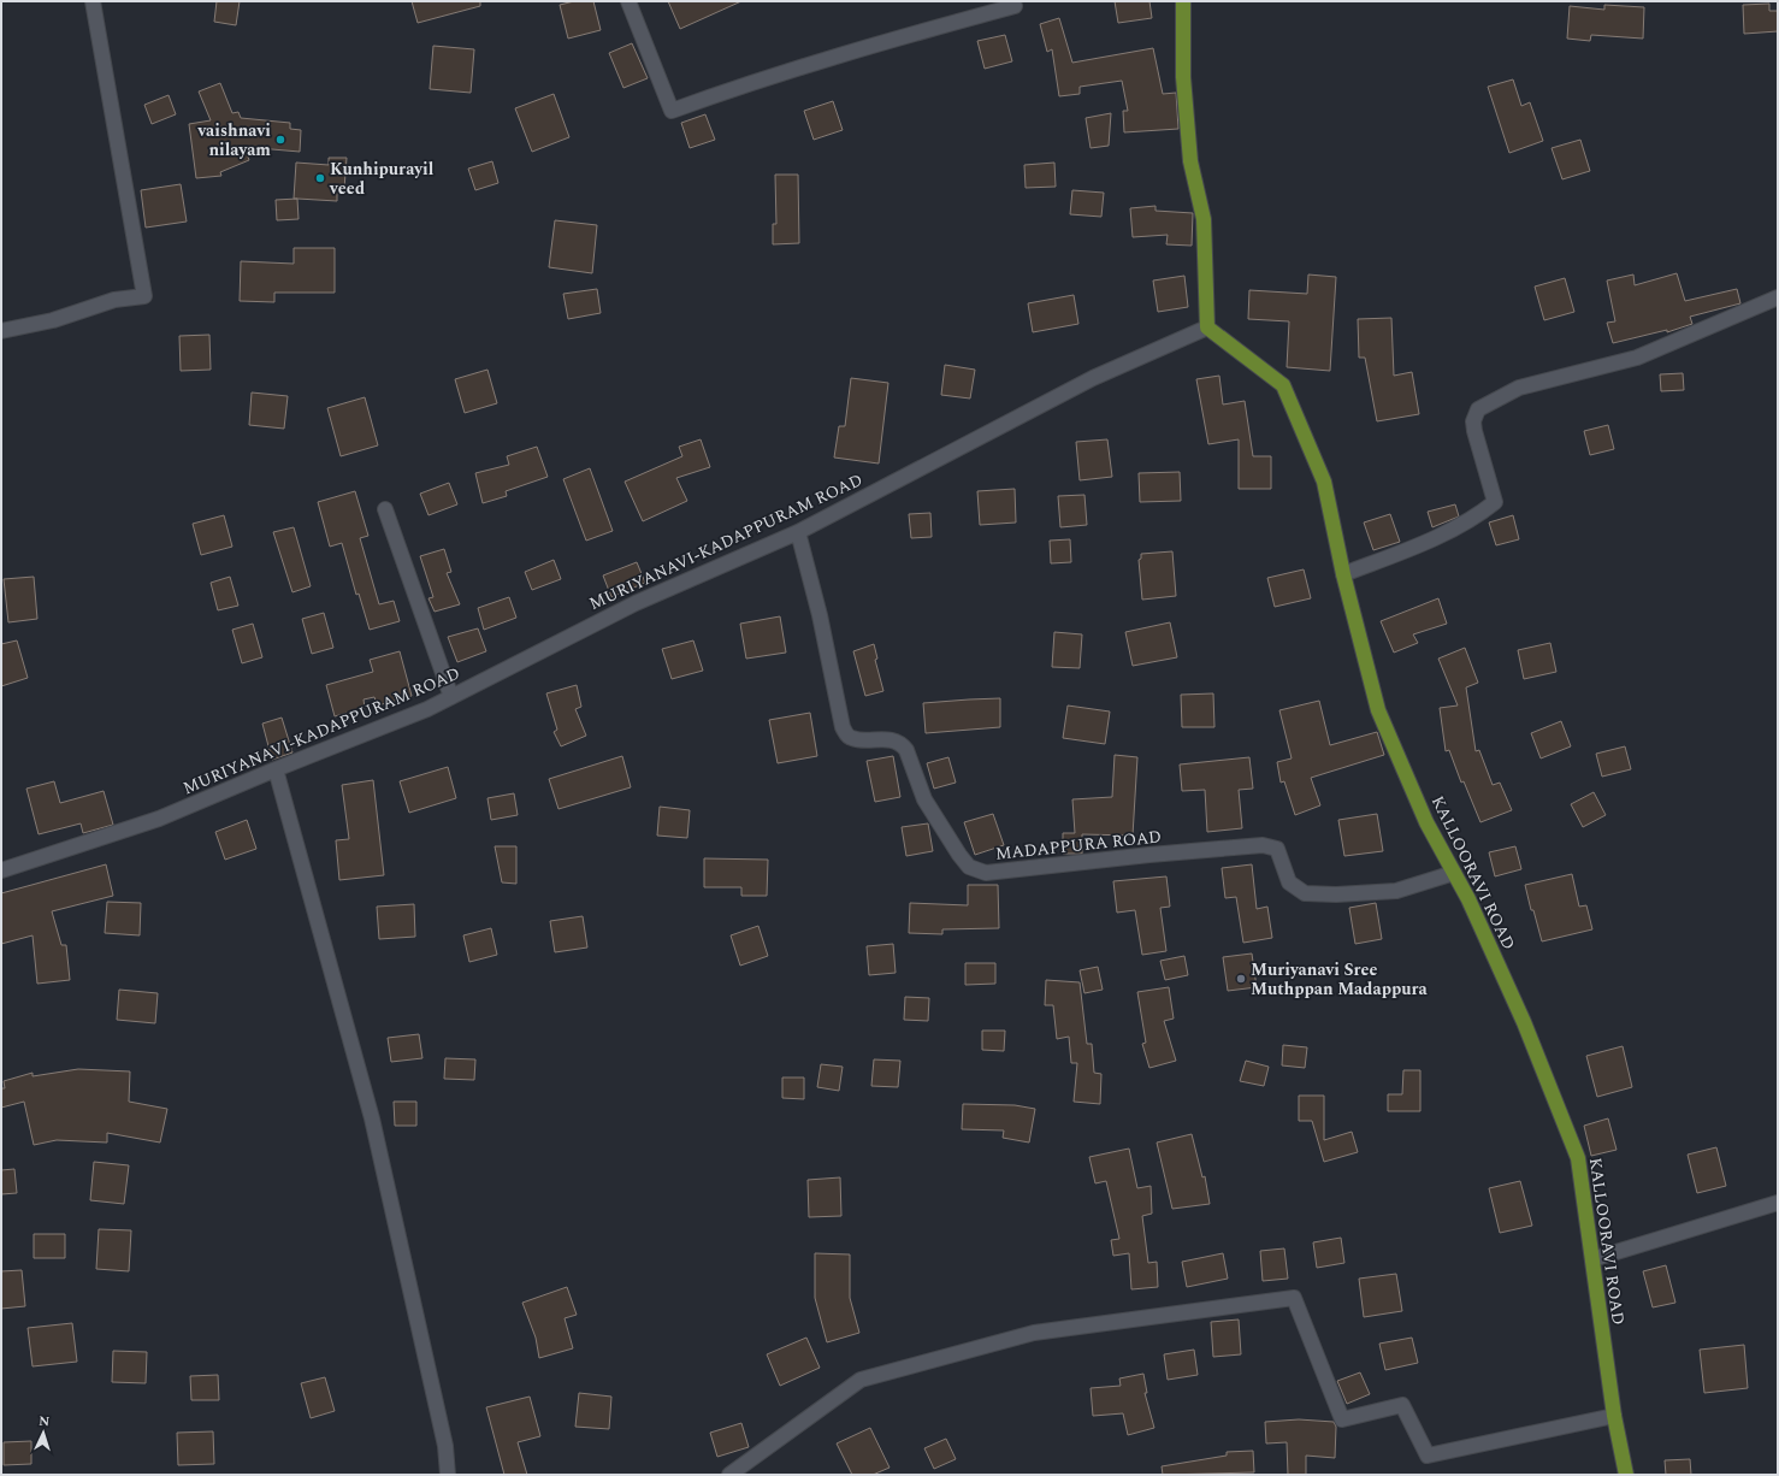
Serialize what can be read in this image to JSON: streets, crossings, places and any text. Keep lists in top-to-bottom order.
{
  "streets": {
    "main road": ["KALLOORAVI ROAD"],
    "street": ["MURIYANAVI-KADAPPURAM ROAD", "MADAPPURA ROAD"]
  },
  "crossings": [
    ["MURIYANAVI-KADAPPURAM ROAD", "MADAPPURA ROAD"],
    ["MURIYANAVI-KADAPPURAM ROAD", "KALLOORAVI ROAD"],
    ["MADAPPURA ROAD", "KALLOORAVI ROAD"]
  ],
  "places": ["vaishnavi nilayam", "Kunhipurayil veed", "Muriyanavi Sree Muthppan Madappura"],
  "north": "top"
}
